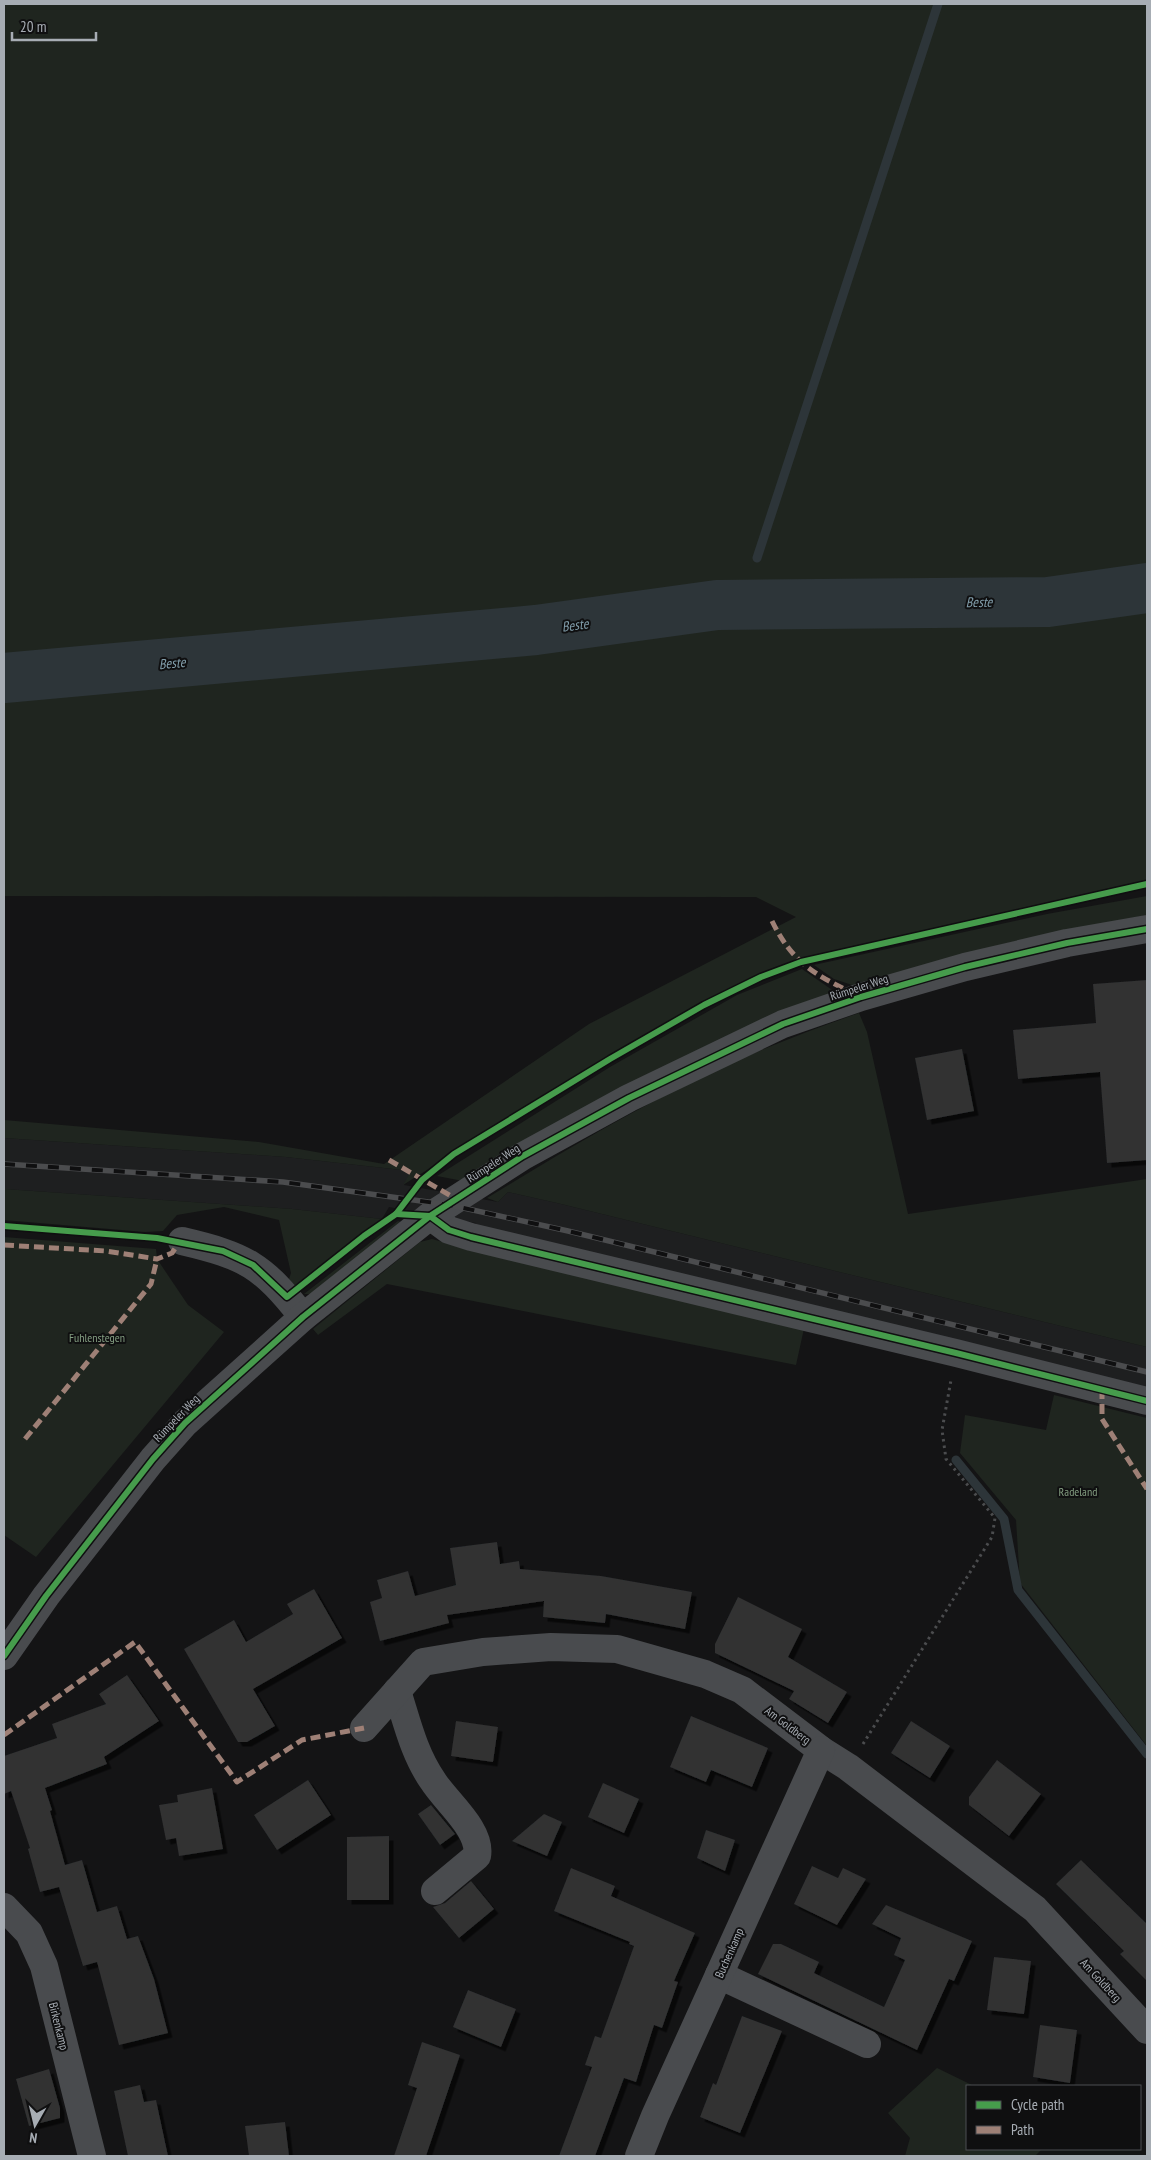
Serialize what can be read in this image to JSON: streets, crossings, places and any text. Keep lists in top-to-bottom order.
{
  "streets": {
    "street": [
      "Rümpeler Weg",
      "Am Goldberg",
      "Buchenkamp",
      "Birkenkamp"
    ]
  },
  "crossings": [
    ["Am Goldberg", "Buchenkamp"]
  ],
  "water": ["Beste"],
  "parks": ["Fuhlenstegen", "Radeland"],
  "legend": ["Cycle path", "Path"],
  "scale_bar": "20 m",
  "north": "bottom"
}
